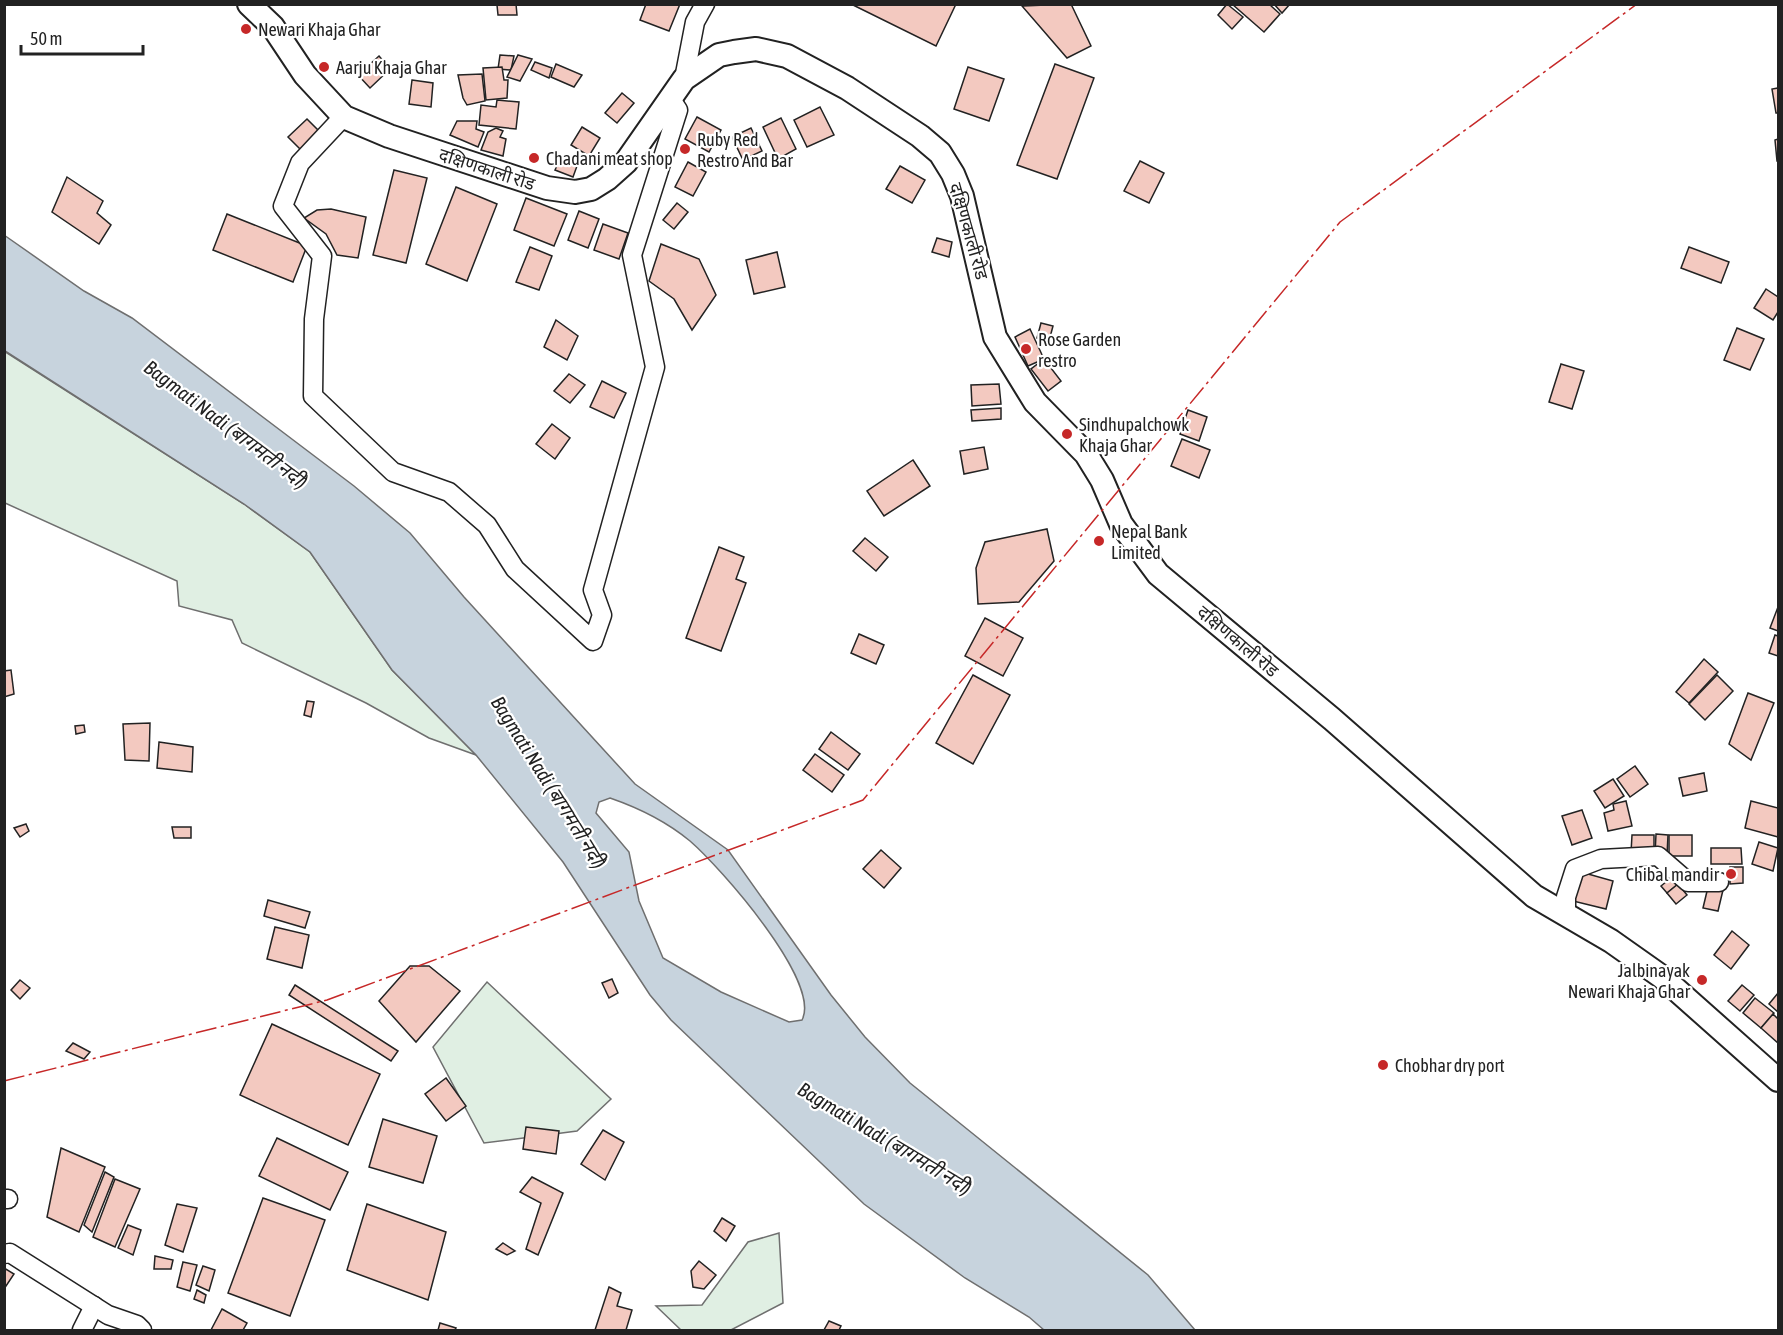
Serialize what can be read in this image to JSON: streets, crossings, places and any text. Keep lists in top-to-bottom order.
{
  "streets": {
    "main road": ["दक्षिणकाली रोड"]
  },
  "water": ["Bagmati Nadi (बागमती नदी)"],
  "places": [
    "Newari Khaja Ghar",
    "Aarju Khaja Ghar",
    "Ruby Red Restro And Bar",
    "Chadani meat shop",
    "Rose Garden restro",
    "Sindhupalchowk Khaja Ghar",
    "Nepal Bank Limited",
    "Chibal mandir",
    "Jalbinayak Newari Khaja Ghar",
    "Chobhar dry port"
  ],
  "scale_bar": "50 m"
}
